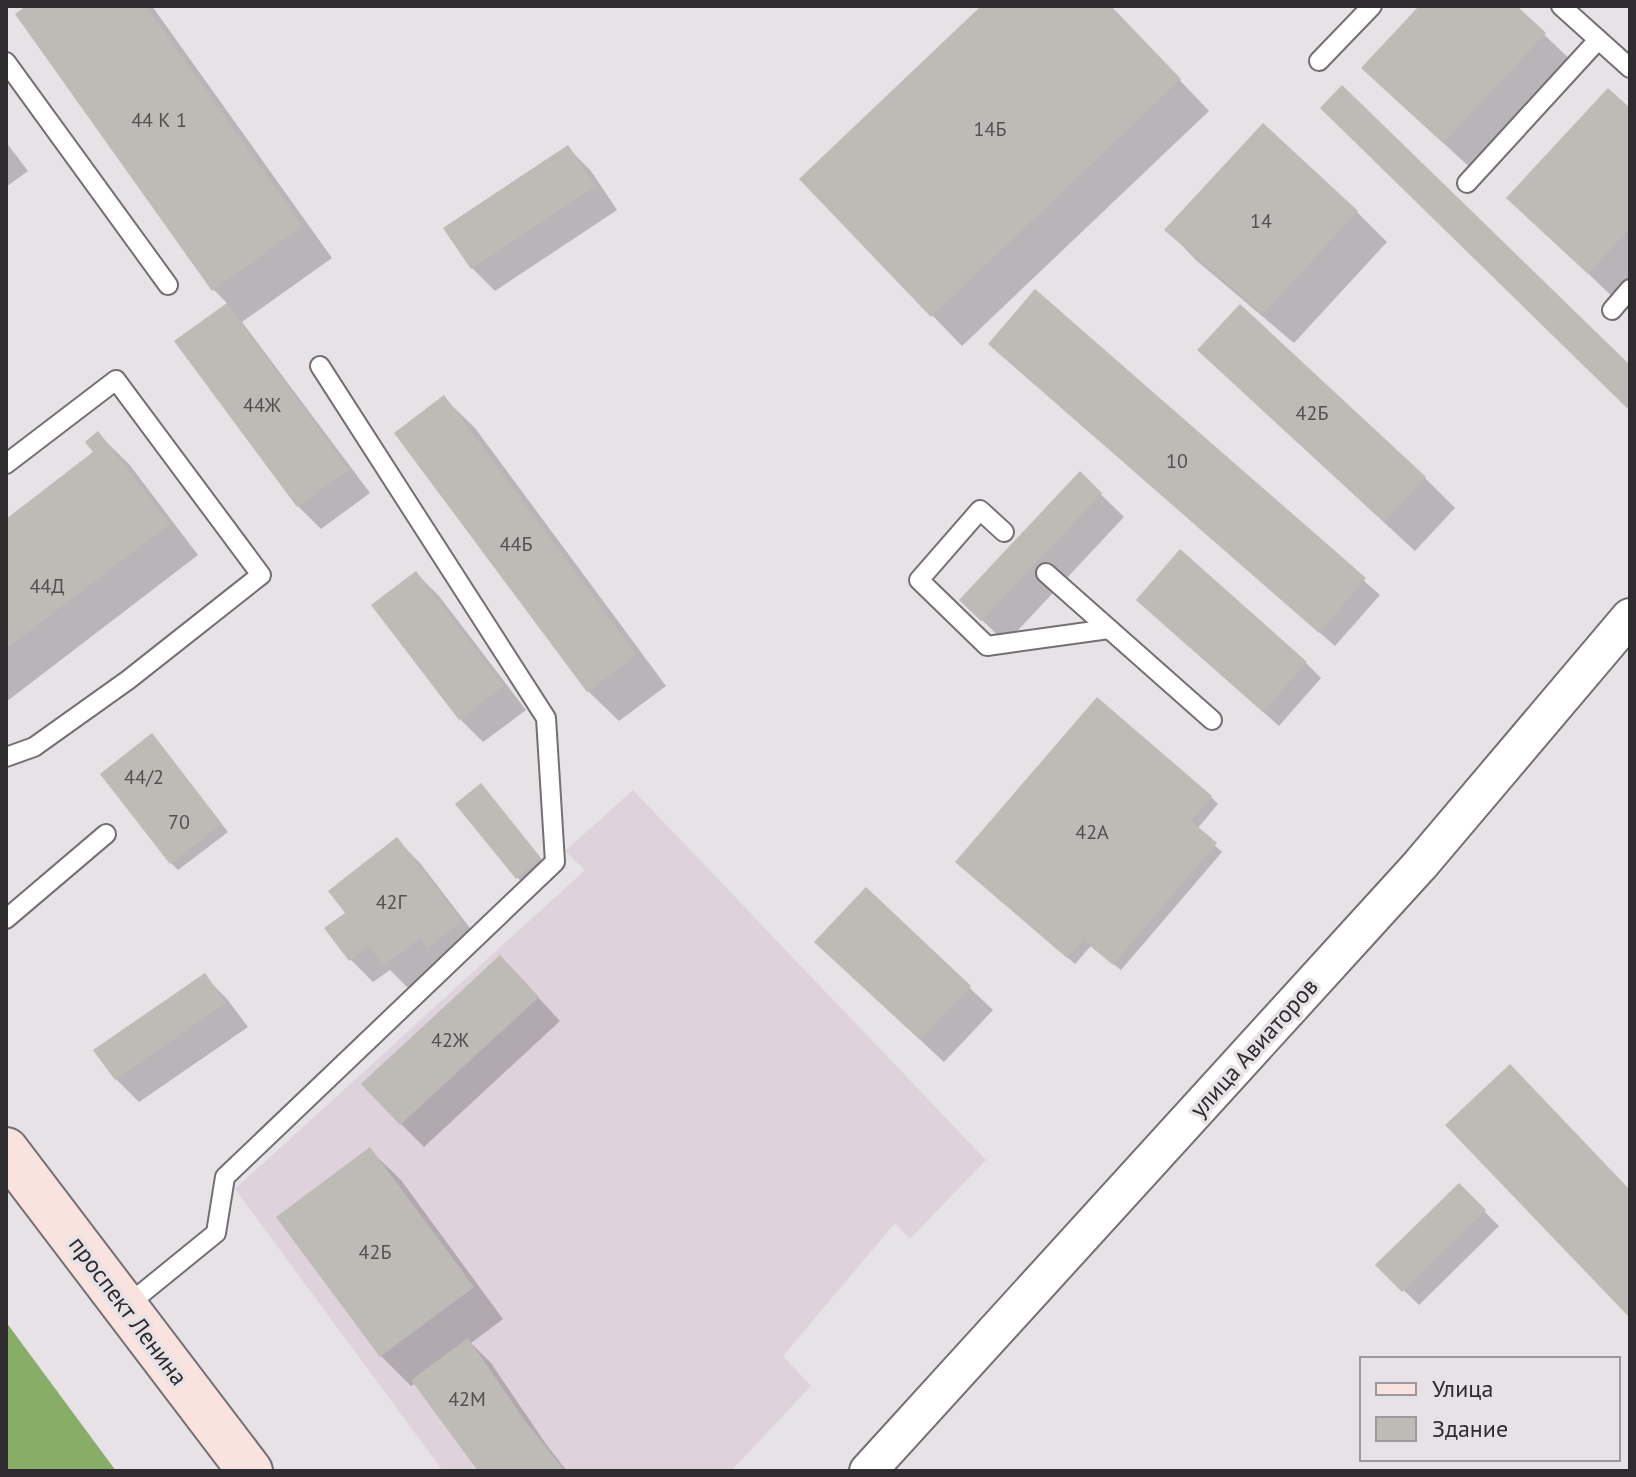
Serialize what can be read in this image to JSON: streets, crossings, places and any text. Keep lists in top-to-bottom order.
{
  "streets": {
    "main road": ["проспект Ленина"],
    "street": ["улица Авиаторов"]
  },
  "house_numbers": [
    "44 К 1",
    "14Б",
    "14",
    "44Ж",
    "42Б",
    "10",
    "44Б",
    "44Д",
    "44/2",
    "70",
    "42А",
    "42Г",
    "42Ж",
    "42Б",
    "42М"
  ],
  "legend": ["Улица", "Здание"]
}
